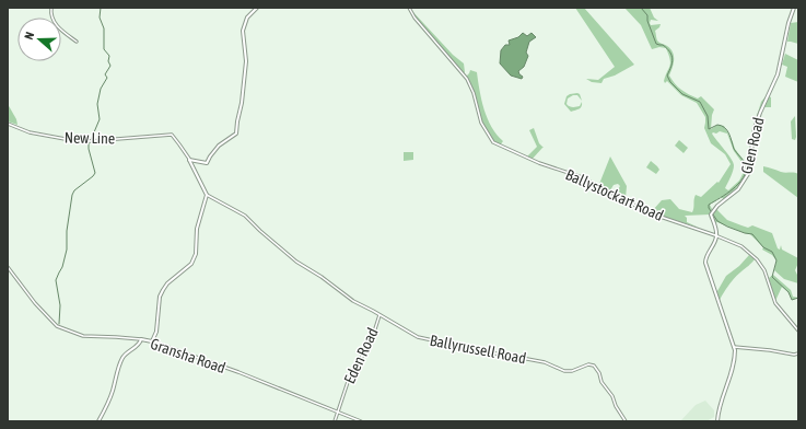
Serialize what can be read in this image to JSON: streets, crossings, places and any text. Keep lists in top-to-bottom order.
{
  "streets": {
    "street": [
      "New Line",
      "Glen Road",
      "Ballystockart Road",
      "Ballyrussell Road",
      "Gransha Road",
      "Eden Road"
    ]
  },
  "crossings": [
    ["Glen Road", "Ballystockart Road"],
    ["Ballyrussell Road", "Eden Road"],
    ["Gransha Road", "Eden Road"]
  ],
  "north": "left"
}
